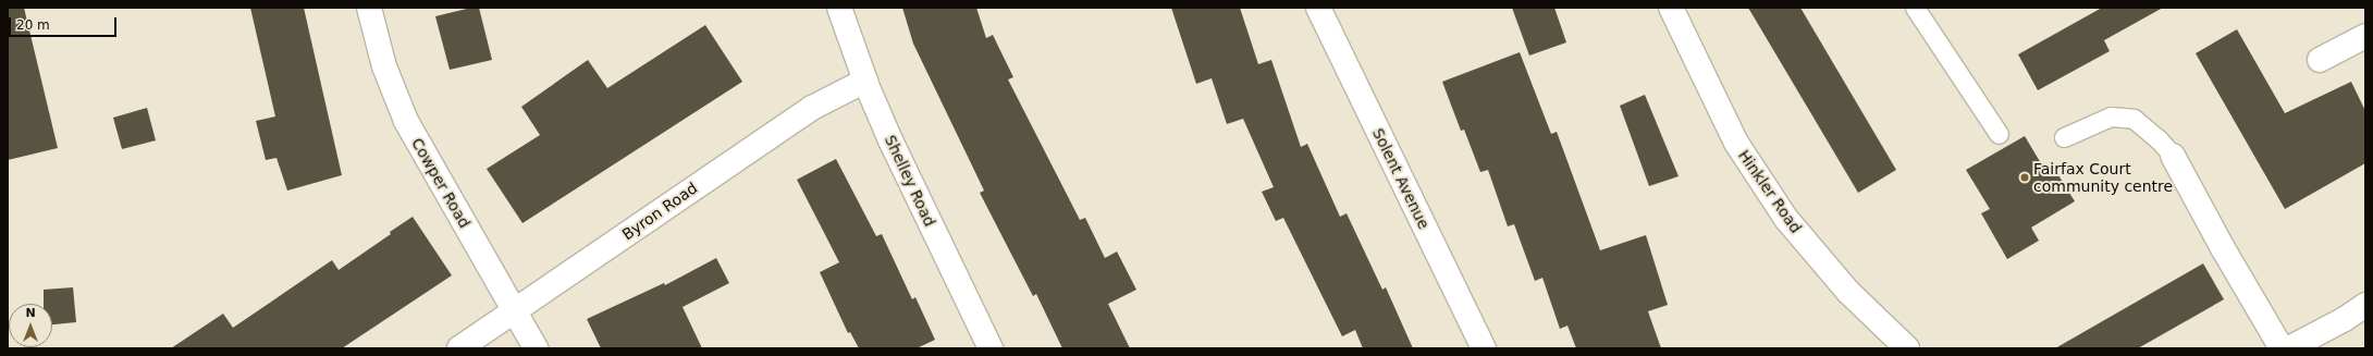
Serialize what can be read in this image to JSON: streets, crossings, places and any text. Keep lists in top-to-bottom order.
{
  "streets": {
    "street": [
      "Solent Avenue",
      "Shelley Road",
      "Cowper Road",
      "Hinkler Road",
      "Byron Road"
    ]
  },
  "crossings": [
    ["Shelley Road", "Byron Road"],
    ["Cowper Road", "Byron Road"]
  ],
  "places": ["Fairfax Court community centre"],
  "scale_bar": "20 m",
  "north": "top"
}
